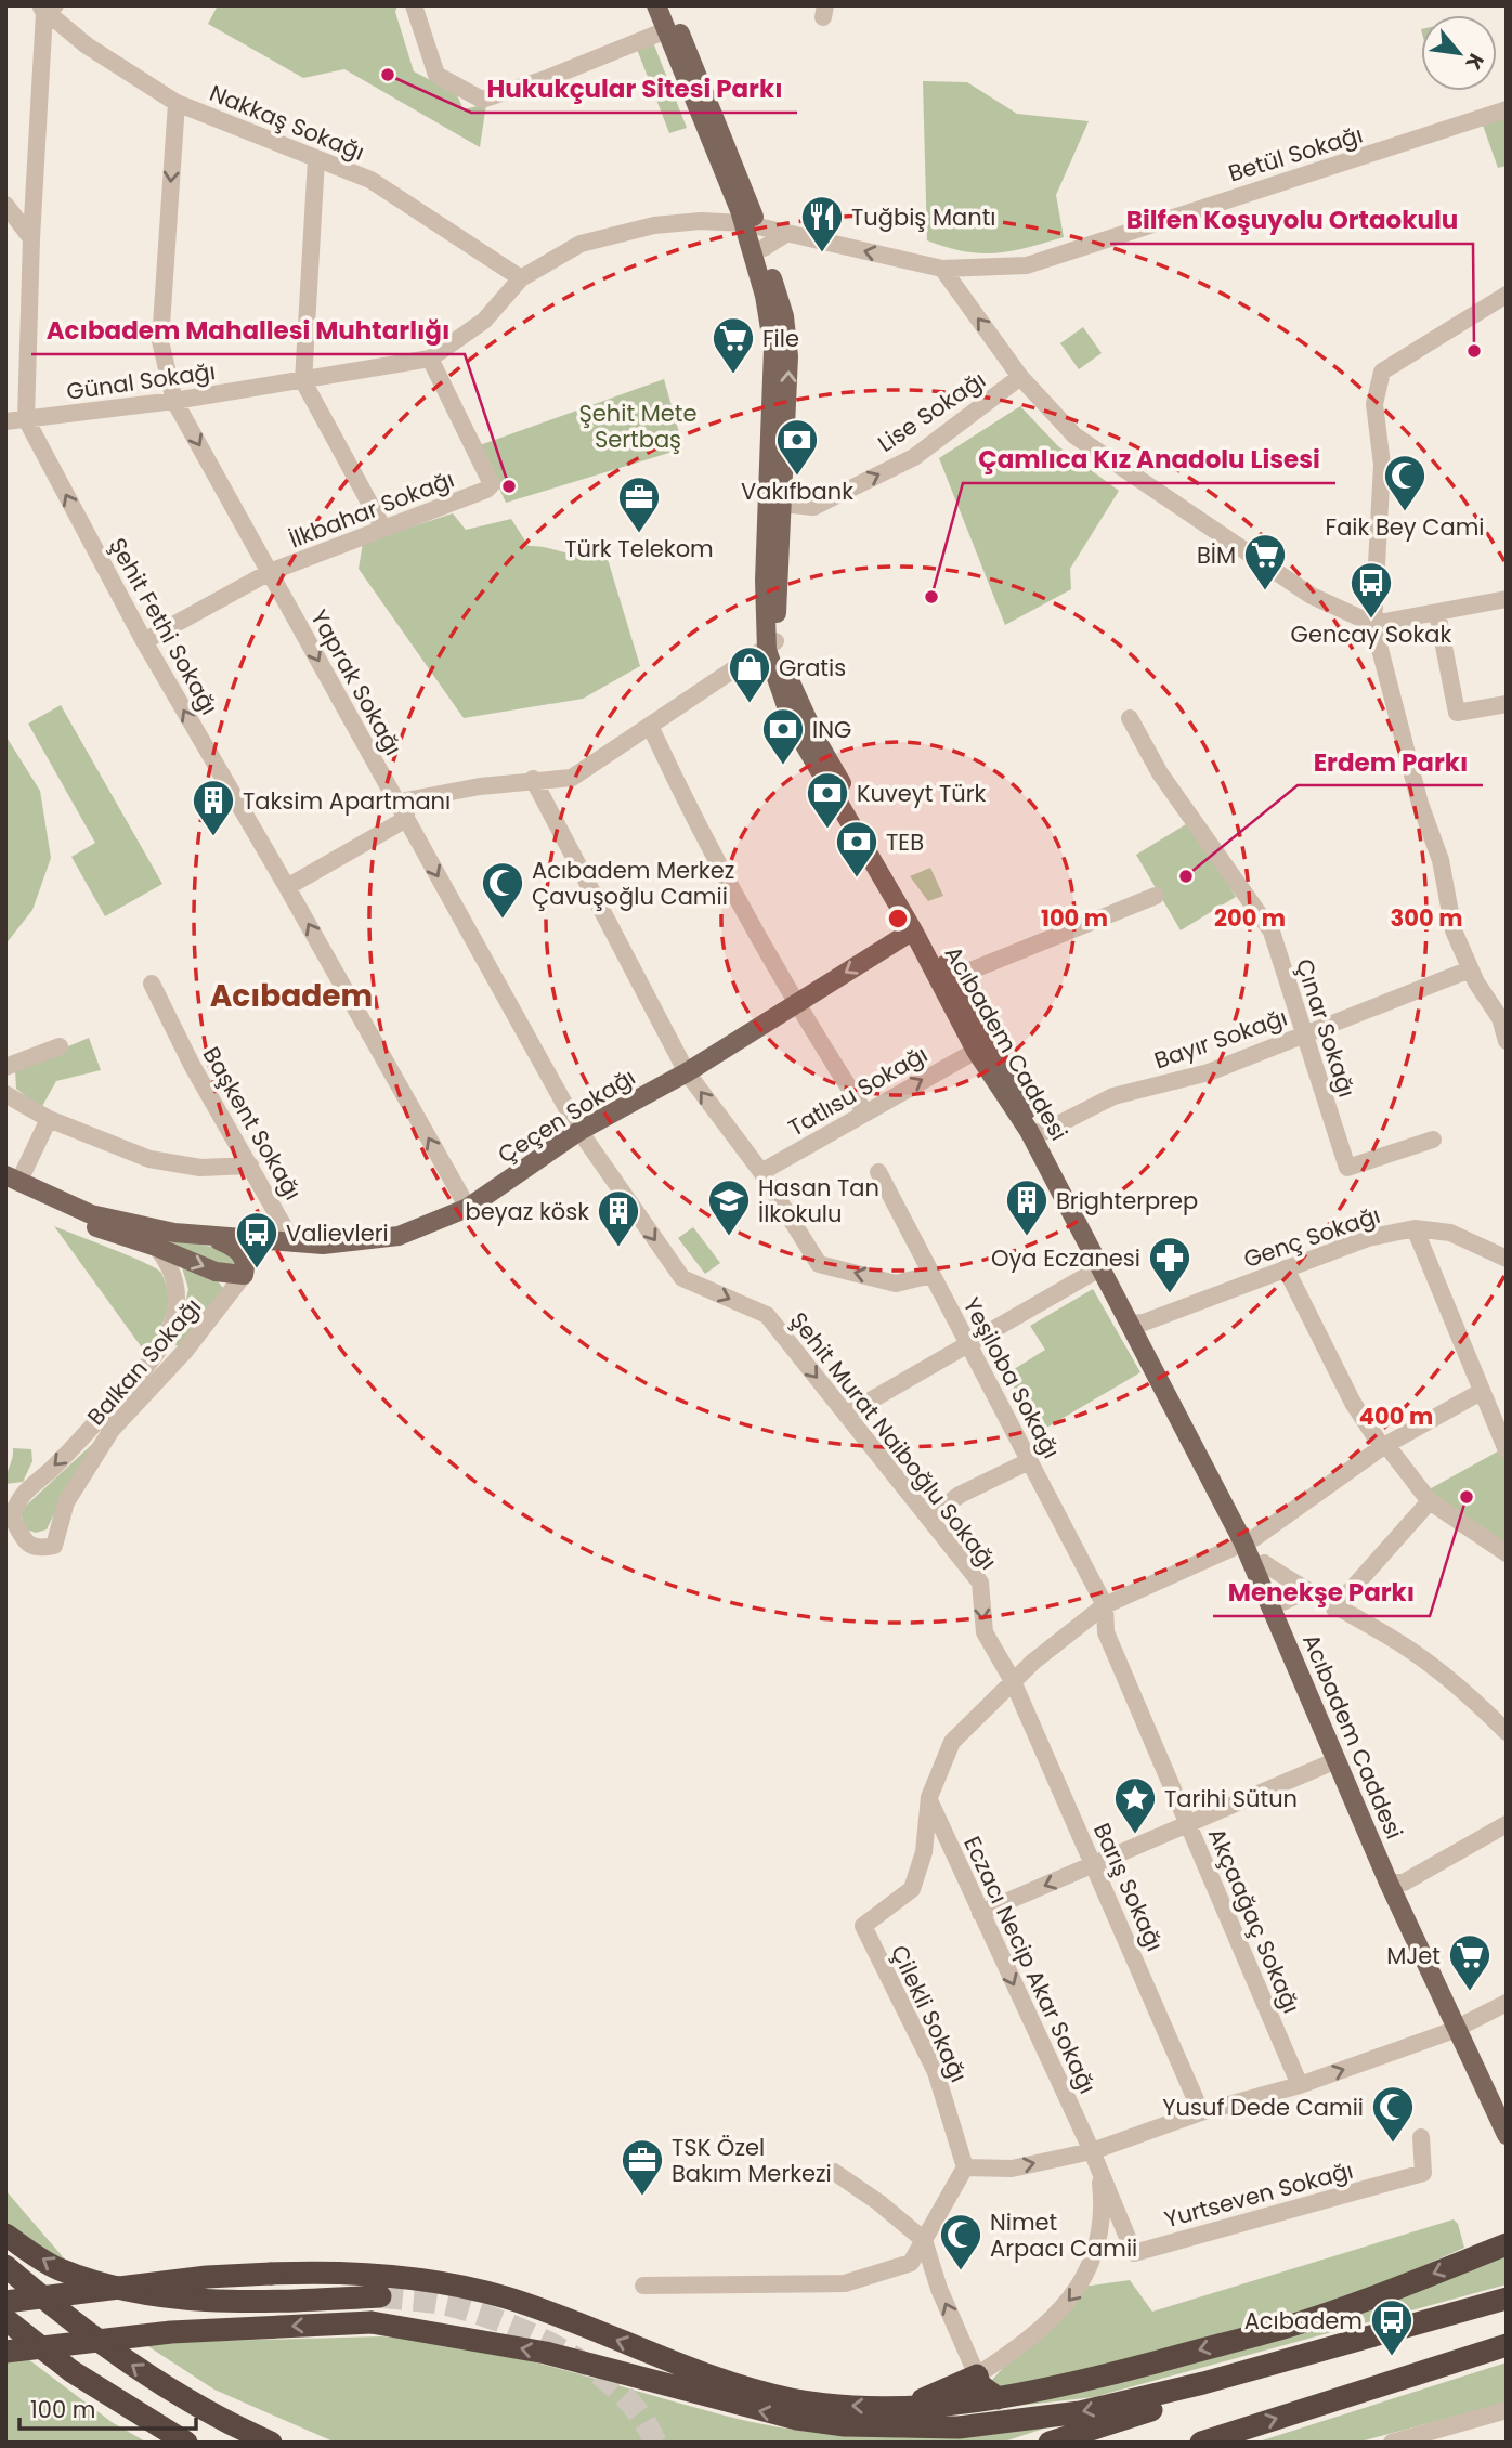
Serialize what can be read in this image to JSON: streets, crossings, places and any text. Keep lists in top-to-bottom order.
{
  "streets": {
    "main road": ["Acıbadem Caddesi", "Çeçen Sokağı"],
    "street": [
      "Nakkaş Sokağı",
      "Betül Sokağı",
      "Günal Sokağı",
      "Lise Sokağı",
      "İlkbahar Sokağı",
      "Şehit Fethi Sokağı",
      "Yaprak Sokağı",
      "Çınar Sokağı",
      "Bayır Sokağı",
      "Tatlısu Sokağı",
      "Başkent Sokağı",
      "Genç Sokağı",
      "Balkan Sokağı",
      "Yeşiloba Sokağı",
      "Şehit Murat Naiboğlu Sokağı",
      "Barış Sokağı",
      "Akçaağaç Sokağı",
      "Eczacı Necip Akar Sokağı",
      "Çilekli Sokağı",
      "Yurtseven Sokağı"
    ]
  },
  "crossings": [
    ["Nakkaş Sokağı", "Günal Sokağı"],
    ["Nakkaş Sokağı", "Yaprak Sokağı"],
    ["Betül Sokağı", "Günal Sokağı"],
    ["Betül Sokağı", "Acıbadem Caddesi"],
    ["Günal Sokağı", "İlkbahar Sokağı"],
    ["Günal Sokağı", "Şehit Fethi Sokağı"],
    ["Günal Sokağı", "Yaprak Sokağı"],
    ["Günal Sokağı", "Acıbadem Caddesi"],
    ["Lise Sokağı", "Acıbadem Caddesi"],
    ["İlkbahar Sokağı", "Şehit Fethi Sokağı"],
    ["İlkbahar Sokağı", "Yaprak Sokağı"],
    ["Şehit Fethi Sokağı", "Çeçen Sokağı"],
    ["Yaprak Sokağı", "Çeçen Sokağı"],
    ["Yaprak Sokağı", "Şehit Murat Naiboğlu Sokağı"],
    ["Çınar Sokağı", "Bayır Sokağı"],
    ["Bayır Sokağı", "Acıbadem Caddesi"],
    ["Acıbadem Caddesi", "Tatlısu Sokağı"],
    ["Acıbadem Caddesi", "Çeçen Sokağı"],
    ["Acıbadem Caddesi", "Genç Sokağı"],
    ["Çeçen Sokağı", "Başkent Sokağı"],
    ["Çeçen Sokağı", "Balkan Sokağı"],
    ["Yeşiloba Sokağı", "Akçaağaç Sokağı"],
    ["Şehit Murat Naiboğlu Sokağı", "Barış Sokağı"],
    ["Eczacı Necip Akar Sokağı", "Çilekli Sokağı"],
    ["Eczacı Necip Akar Sokağı", "Yurtseven Sokağı"]
  ],
  "one_way": [
    "Lise Sokağı",
    "Şehit Fethi Sokağı",
    "Tatlısu Sokağı",
    "Balkan Sokağı",
    "Şehit Murat Naiboğlu Sokağı",
    "Eczacı Necip Akar Sokağı"
  ],
  "districts": ["Acıbadem"],
  "parks": ["Şehit Mete Sertbaş"],
  "places": {
    "other": [
      "Hukukçular Sitesi Parkı",
      "Bilfen Koşuyolu Ortaokulu",
      "Acıbadem Mahallesi Muhtarlığı",
      "Çamlıca Kız Anadolu Lisesi",
      "Erdem Parkı",
      "Menekşe Parkı"
    ],
    "restaurant": ["Tuğbiş Mantı"],
    "supermarket": ["File", "BİM", "MJet"],
    "bank": [
      "Vakıfbank",
      "ING",
      "Kuveyt Türk",
      "TEB"
    ],
    "mosque": [
      "Faik Bey Cami",
      "Acıbadem Merkez Çavuşoğlu Camii",
      "Yusuf Dede Camii",
      "Nimet Arpacı Camii"
    ],
    "office": ["Türk Telekom", "TSK Özel Bakım Merkezi"],
    "bus stop": ["Gencay Sokak", "Valievleri", "Acıbadem"],
    "shop": ["Gratis"],
    "building": ["Taksim Apartmanı", "Brighterprep", "beyaz kösk"],
    "school or university": ["Hasan Tan İlkokulu"],
    "pharmacy": ["Oya Eczanesi"],
    "place": ["Tarihi Sütun"]
  },
  "scale_bar": "100 m",
  "north": "bottom right",
  "rings": [
    "100 m",
    "200 m",
    "300 m",
    "400 m"
  ]
}
